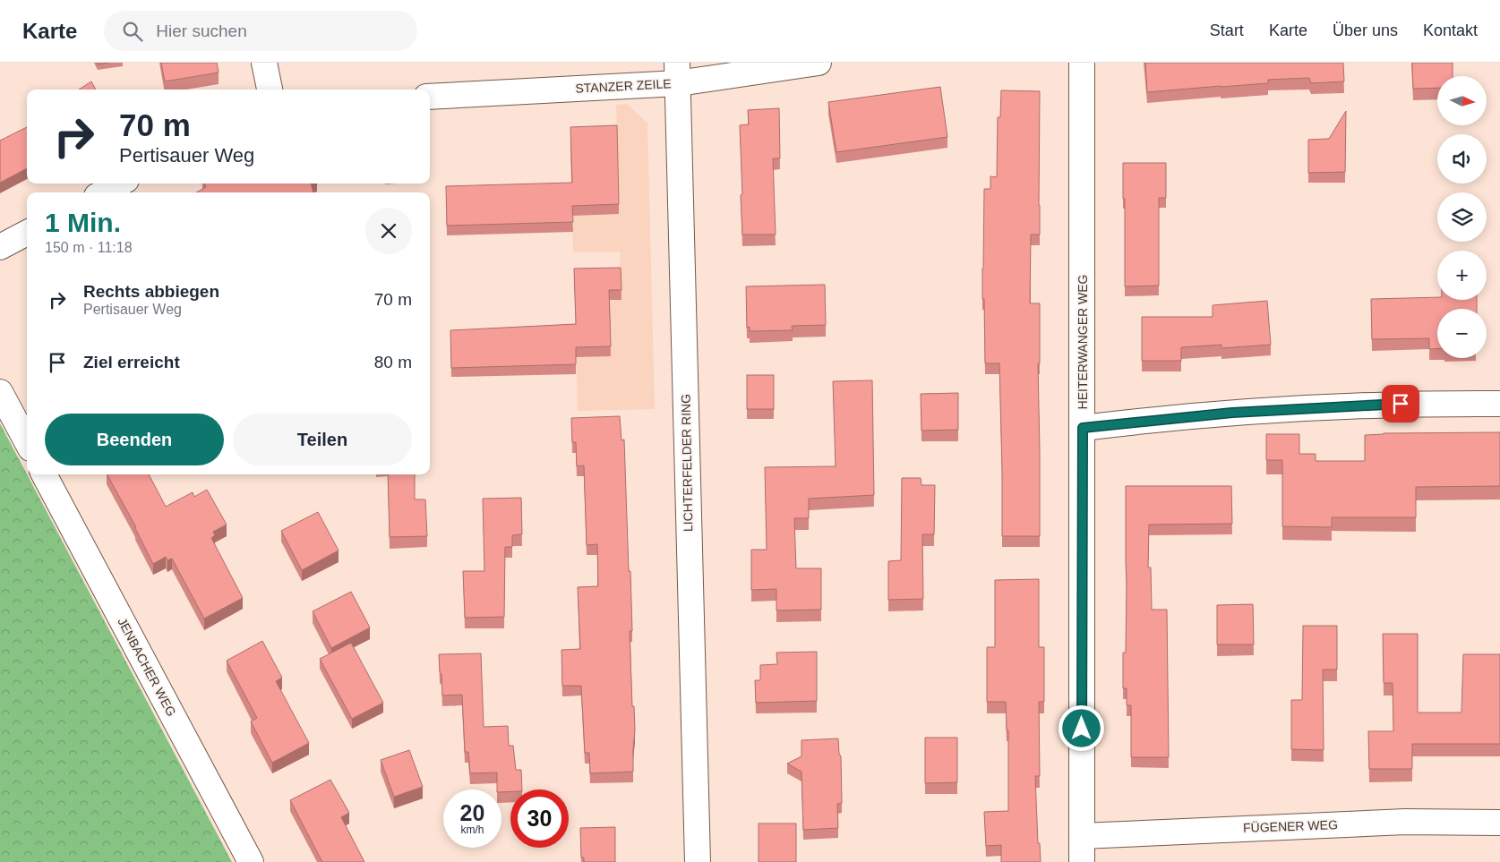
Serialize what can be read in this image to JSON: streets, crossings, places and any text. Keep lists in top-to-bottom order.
{
  "streets": {
    "street": [
      "STANZER ZEILE",
      "HEITERWANGER WEG",
      "LICHTERFELDER RING",
      "JENBACHER WEG",
      "FÜGENER WEG"
    ]
  },
  "crossings": [
    ["STANZER ZEILE", "LICHTERFELDER RING"],
    ["HEITERWANGER WEG", "FÜGENER WEG"]
  ],
  "north": "right",
  "page": {
    "header": "Karte",
    "search": "Hier suchen",
    "nav": [
      "Start",
      "Karte",
      "Über uns",
      "Kontakt"
    ],
    "map_buttons": ["+", "−"],
    "turn": ["70 m", "Pertisauer Weg"],
    "heading": ["1 Min.", "150 m · 11:18"],
    "list": [
      {
        "name": "Rechts abbiegen",
        "note": "Pertisauer Weg",
        "value": "70 m"
      },
      {
        "name": "Ziel erreicht",
        "value": "80 m"
      }
    ],
    "buttons": ["Beenden", "Teilen"],
    "speed": "20 km/h",
    "limit": "30"
  }
}
